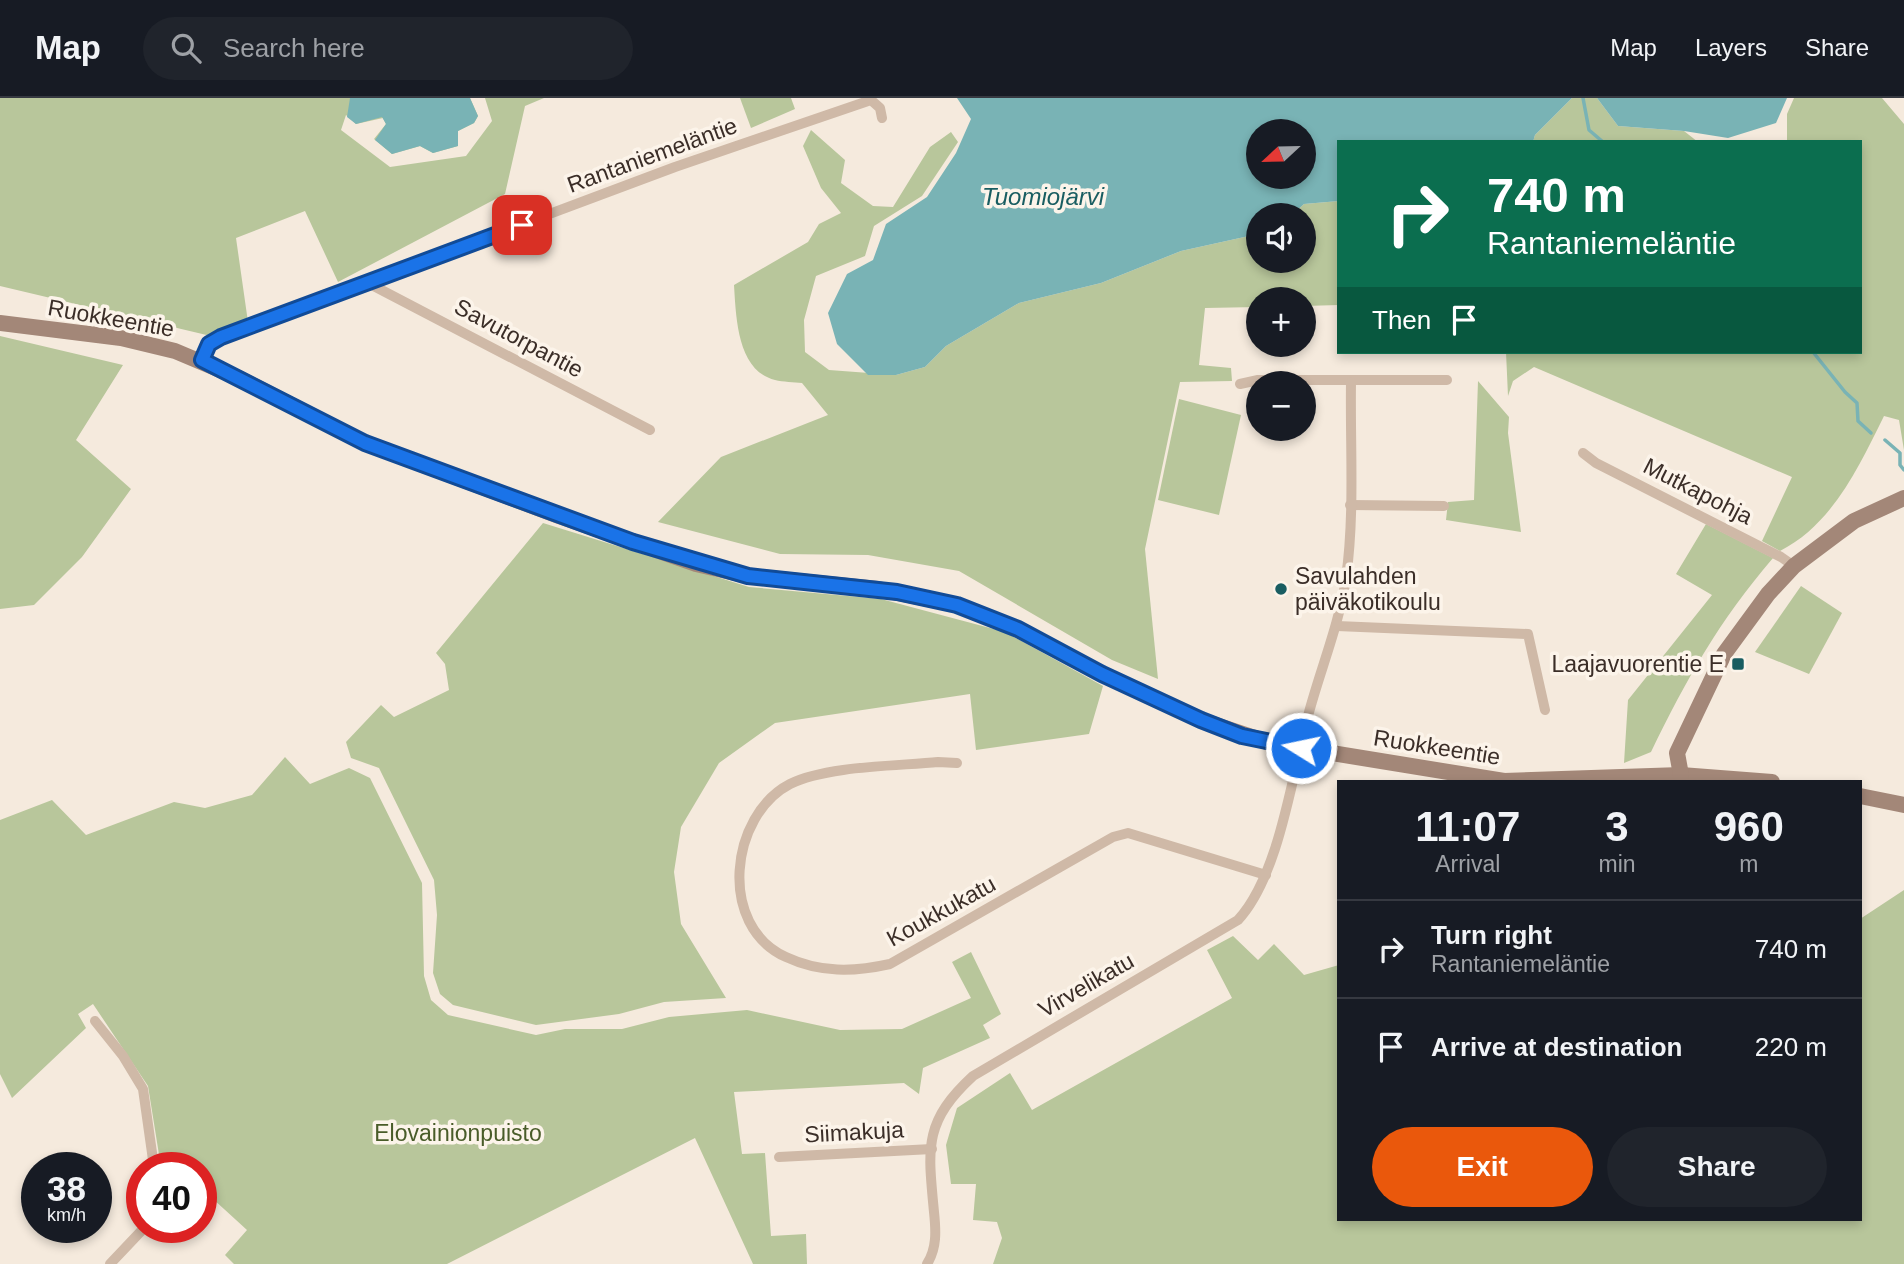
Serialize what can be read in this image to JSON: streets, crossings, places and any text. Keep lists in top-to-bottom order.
{
  "streets": {
    "street": [
      "Rantaniemeläntie",
      "Ruokkeentie",
      "Savutorpantie",
      "Mutkapohja",
      "Koukkukatu",
      "Virvelikatu",
      "Siimakuja"
    ]
  },
  "crossings": [
    ["Rantaniemeläntie", "Ruokkeentie"],
    ["Rantaniemeläntie", "Savutorpantie"],
    ["Ruokkeentie", "Virvelikatu"],
    ["Koukkukatu", "Virvelikatu"],
    ["Virvelikatu", "Siimakuja"]
  ],
  "water": ["Tuomiojärvi"],
  "parks": ["Elovainionpuisto"],
  "places": {
    "other": ["Savulahden päiväkotikoulu"],
    "transit": ["Laajavuorentie E"]
  },
  "north": "left",
  "page": {
    "header": "Map",
    "search": "Search here",
    "nav": ["Map", "Layers", "Share"],
    "map_buttons": ["+", "−"],
    "turn": ["740 m", "Rantaniemeläntie"],
    "then": "Then",
    "eta": [
      "11:07",
      "Arrival",
      "3",
      "min",
      "960",
      "m"
    ],
    "list": [
      {
        "name": "Turn right",
        "note": "Rantaniemeläntie",
        "value": "740 m"
      },
      {
        "name": "Arrive at destination",
        "value": "220 m"
      }
    ],
    "buttons": ["Exit", "Share"],
    "speed": "38 km/h",
    "limit": "40"
  }
}
